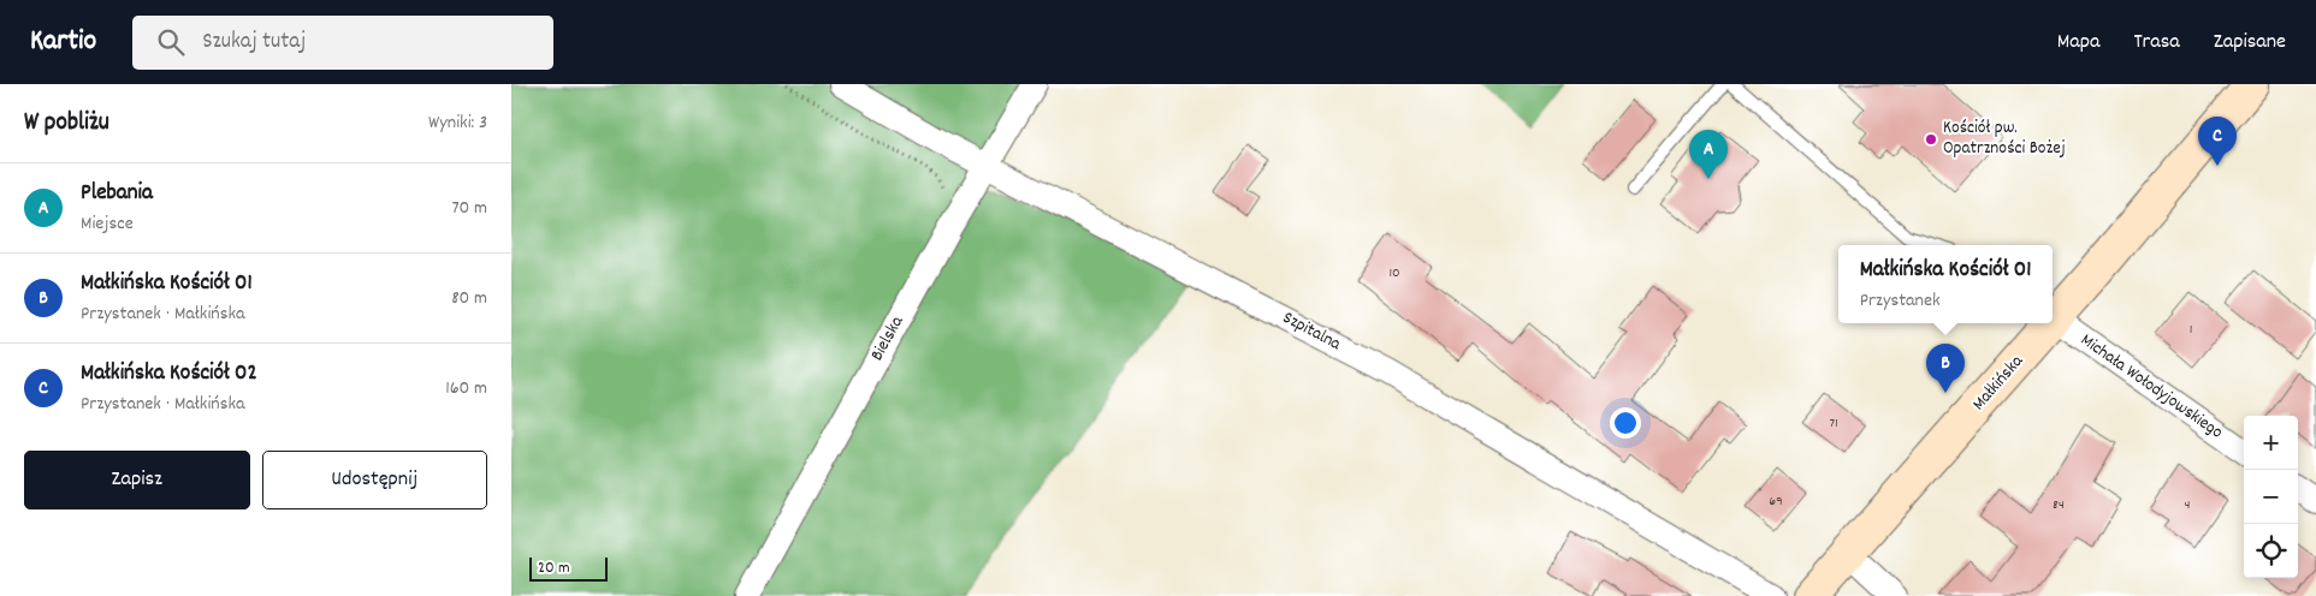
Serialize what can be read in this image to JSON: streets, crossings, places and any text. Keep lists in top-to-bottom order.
{
  "streets": {
    "main road": ["Małkińska"],
    "street": ["Szpitalna", "Bielska", "Michała Wołodyjowskiego"]
  },
  "crossings": [
    ["Szpitalna", "Bielska"]
  ],
  "places": ["Kościół pw. Opatrzności Bożej"],
  "house_numbers": [
    "10",
    "1",
    "71",
    "69",
    "84",
    "4"
  ],
  "scale_bar": "20 m",
  "page": {
    "header": "Kartio",
    "search": "Szukaj tutaj",
    "nav": ["Mapa", "Trasa", "Zapisane"],
    "heading": ["W pobliżu", "Wyniki: 3"],
    "pins": ["C", "A", "B"],
    "list": [
      {
        "mark": "A",
        "name": "Plebania",
        "note": "Miejsce",
        "value": "70 m"
      },
      {
        "mark": "B",
        "name": "Małkińska Kościół 01",
        "note": "Przystanek · Małkińska",
        "value": "80 m"
      },
      {
        "mark": "C",
        "name": "Małkińska Kościół 02",
        "note": "Przystanek · Małkińska",
        "value": "160 m"
      }
    ],
    "popup": ["Małkińska Kościół 01", "Przystanek"],
    "map_buttons": ["+", "−"],
    "buttons": ["Zapisz", "Udostępnij"],
    "scale": "20 m"
  }
}
